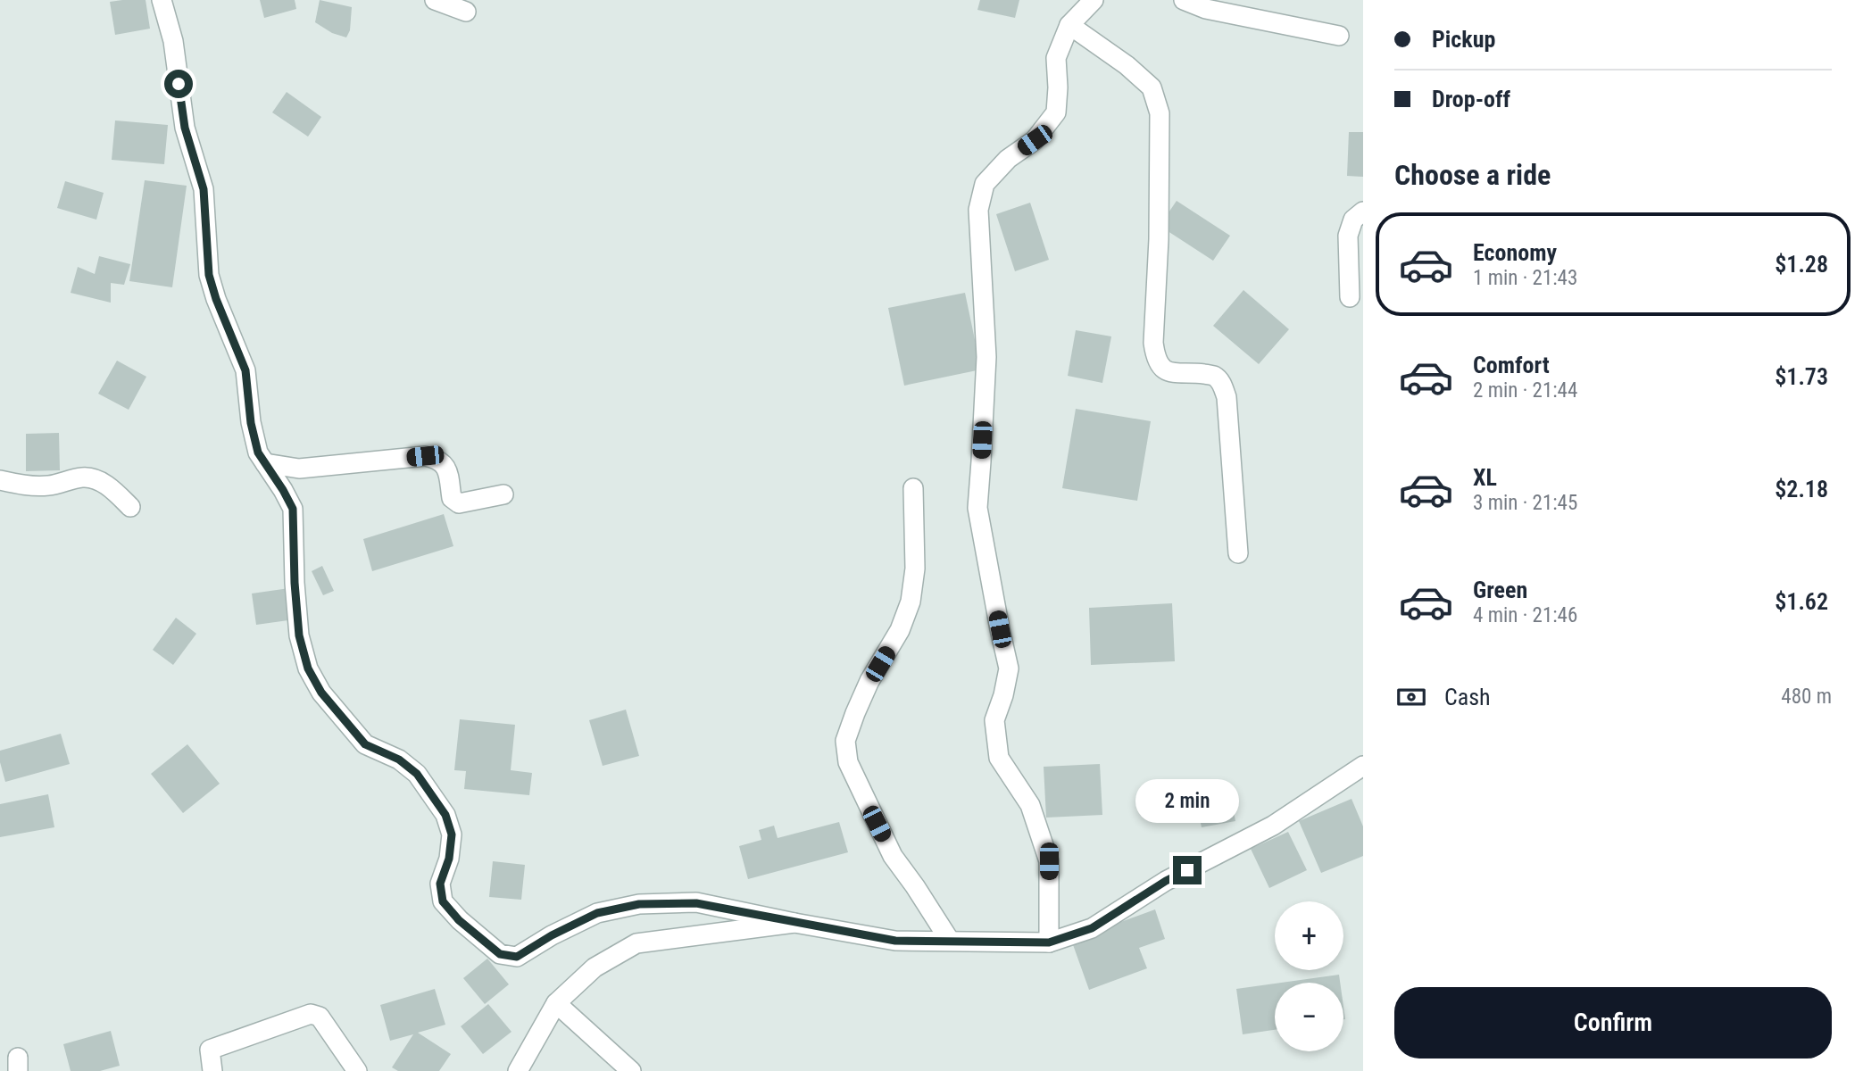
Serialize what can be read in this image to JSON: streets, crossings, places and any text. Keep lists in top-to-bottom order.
{
  "page": {
    "banner": ["Pickup", "Drop-off"],
    "heading": "Choose a ride",
    "list": [
      {
        "name": "Economy",
        "note": "1 min · 21:43",
        "value": "$1.28"
      },
      {
        "name": "Comfort",
        "note": "2 min · 21:44",
        "value": "$1.73"
      },
      {
        "name": "XL",
        "note": "3 min · 21:45",
        "value": "$2.18"
      },
      {
        "name": "Green",
        "note": "4 min · 21:46",
        "value": "$1.62"
      }
    ],
    "pay": ["Cash", "480 m"],
    "bubble": "2 min",
    "map_buttons": ["+", "−"],
    "buttons": "Confirm"
  }
}
